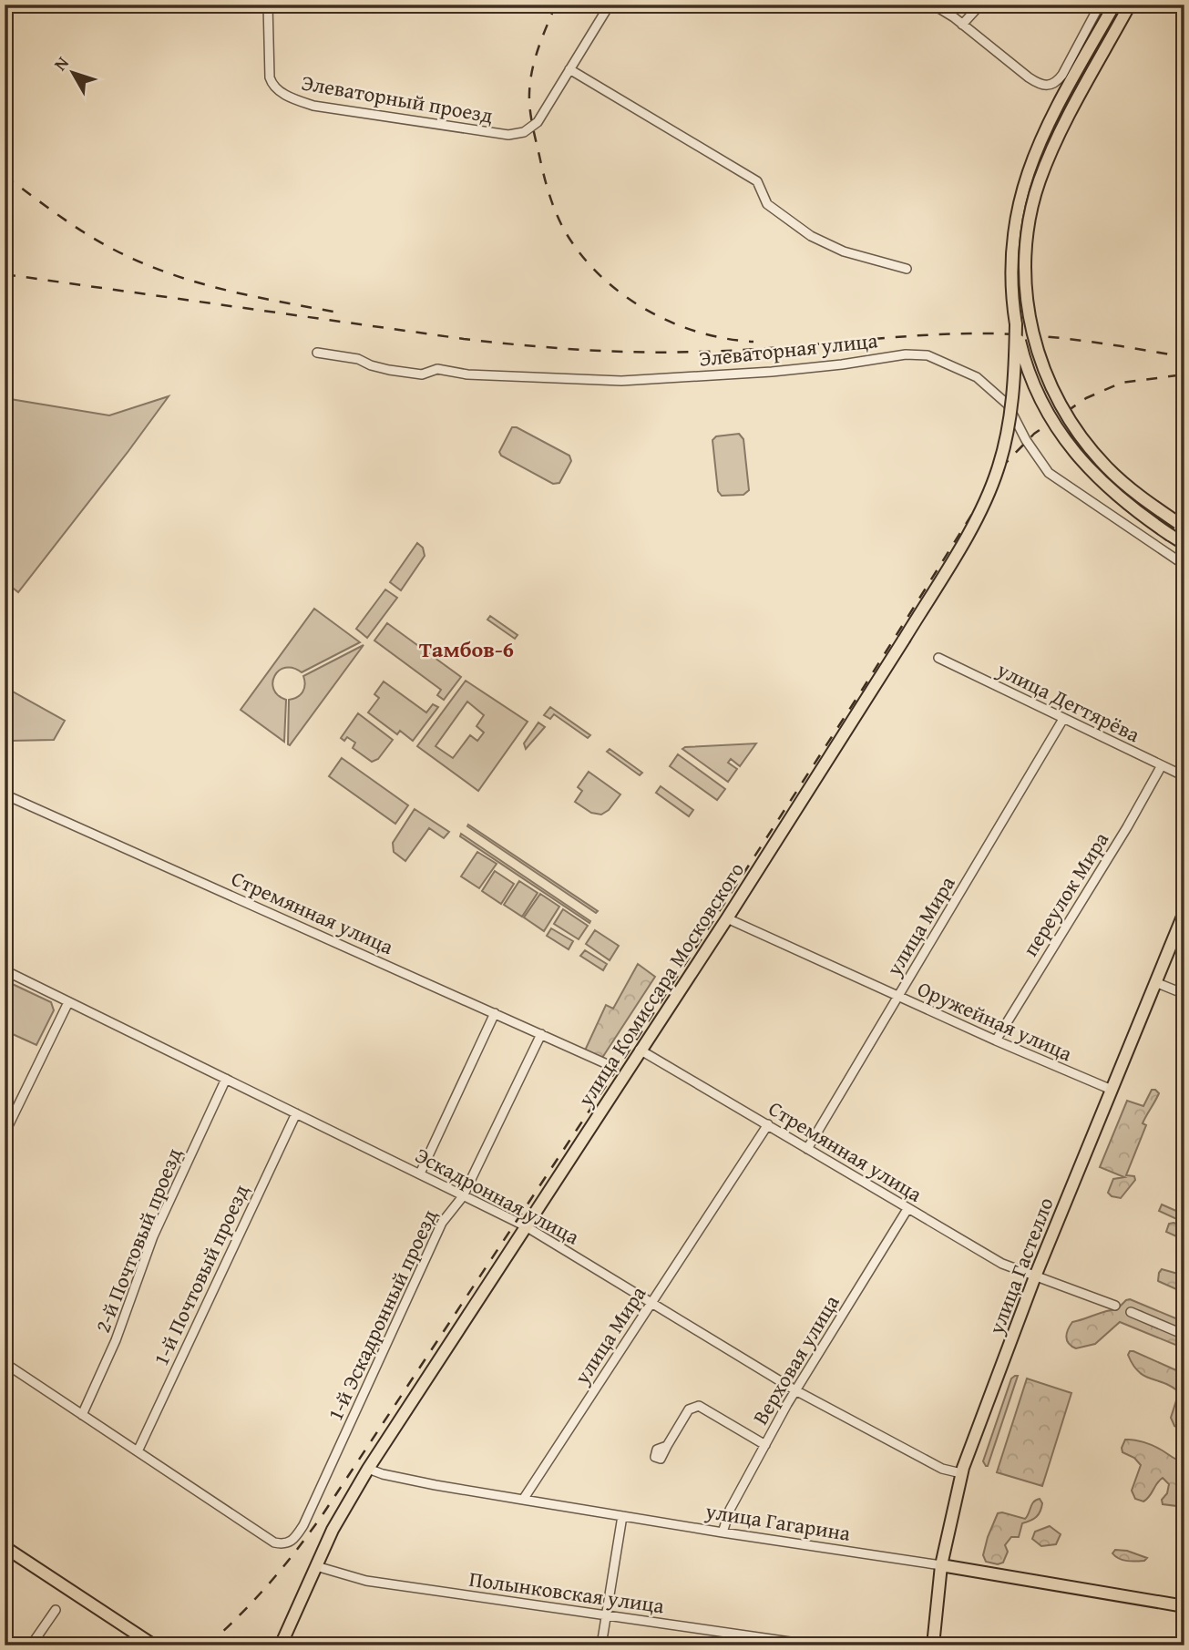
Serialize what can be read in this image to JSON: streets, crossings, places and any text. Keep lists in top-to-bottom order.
{
  "streets": {
    "main road": ["улица Комиссара Московского", "улица Гастелло", "улица Гагарина"],
    "street": [
      "Элеваторный проезд",
      "Элеваторная улица",
      "улица Дегтярёва",
      "переулок Мира",
      "Стремянная улица",
      "улица Мира",
      "Оружейная улица",
      "Эскадронная улица",
      "2-й Почтовый проезд",
      "1-й Почтовый проезд",
      "1-й Эскадронный проезд",
      "Верховая улица",
      "Полынковская улица"
    ]
  },
  "crossings": [
    ["улица Дегтярёва", "переулок Мира"],
    ["улица Дегтярёва", "улица Мира"],
    ["переулок Мира", "Оружейная улица"],
    ["Стремянная улица", "улица Мира"],
    ["Стремянная улица", "улица Комиссара Московского"],
    ["Стремянная улица", "улица Гастелло"],
    ["Стремянная улица", "1-й Эскадронный проезд"],
    ["Стремянная улица", "Верховая улица"],
    ["улица Мира", "Оружейная улица"],
    ["улица Мира", "Эскадронная улица"],
    ["улица Мира", "улица Гагарина"],
    ["улица Комиссара Московского", "Оружейная улица"],
    ["улица Комиссара Московского", "Эскадронная улица"],
    ["улица Комиссара Московского", "улица Гагарина"],
    ["улица Комиссара Московского", "Полынковская улица"],
    ["Оружейная улица", "улица Гастелло"],
    ["Эскадронная улица", "2-й Почтовый проезд"],
    ["Эскадронная улица", "улица Гастелло"],
    ["Эскадронная улица", "1-й Почтовый проезд"],
    ["Эскадронная улица", "1-й Эскадронный проезд"],
    ["Эскадронная улица", "Верховая улица"],
    ["улица Гастелло", "улица Гагарина"],
    ["1-й Почтовый проезд", "1-й Эскадронный проезд"],
    ["Верховая улица", "улица Гагарина"]
  ],
  "districts": ["Тамбов-6"],
  "north": "top left"
}
